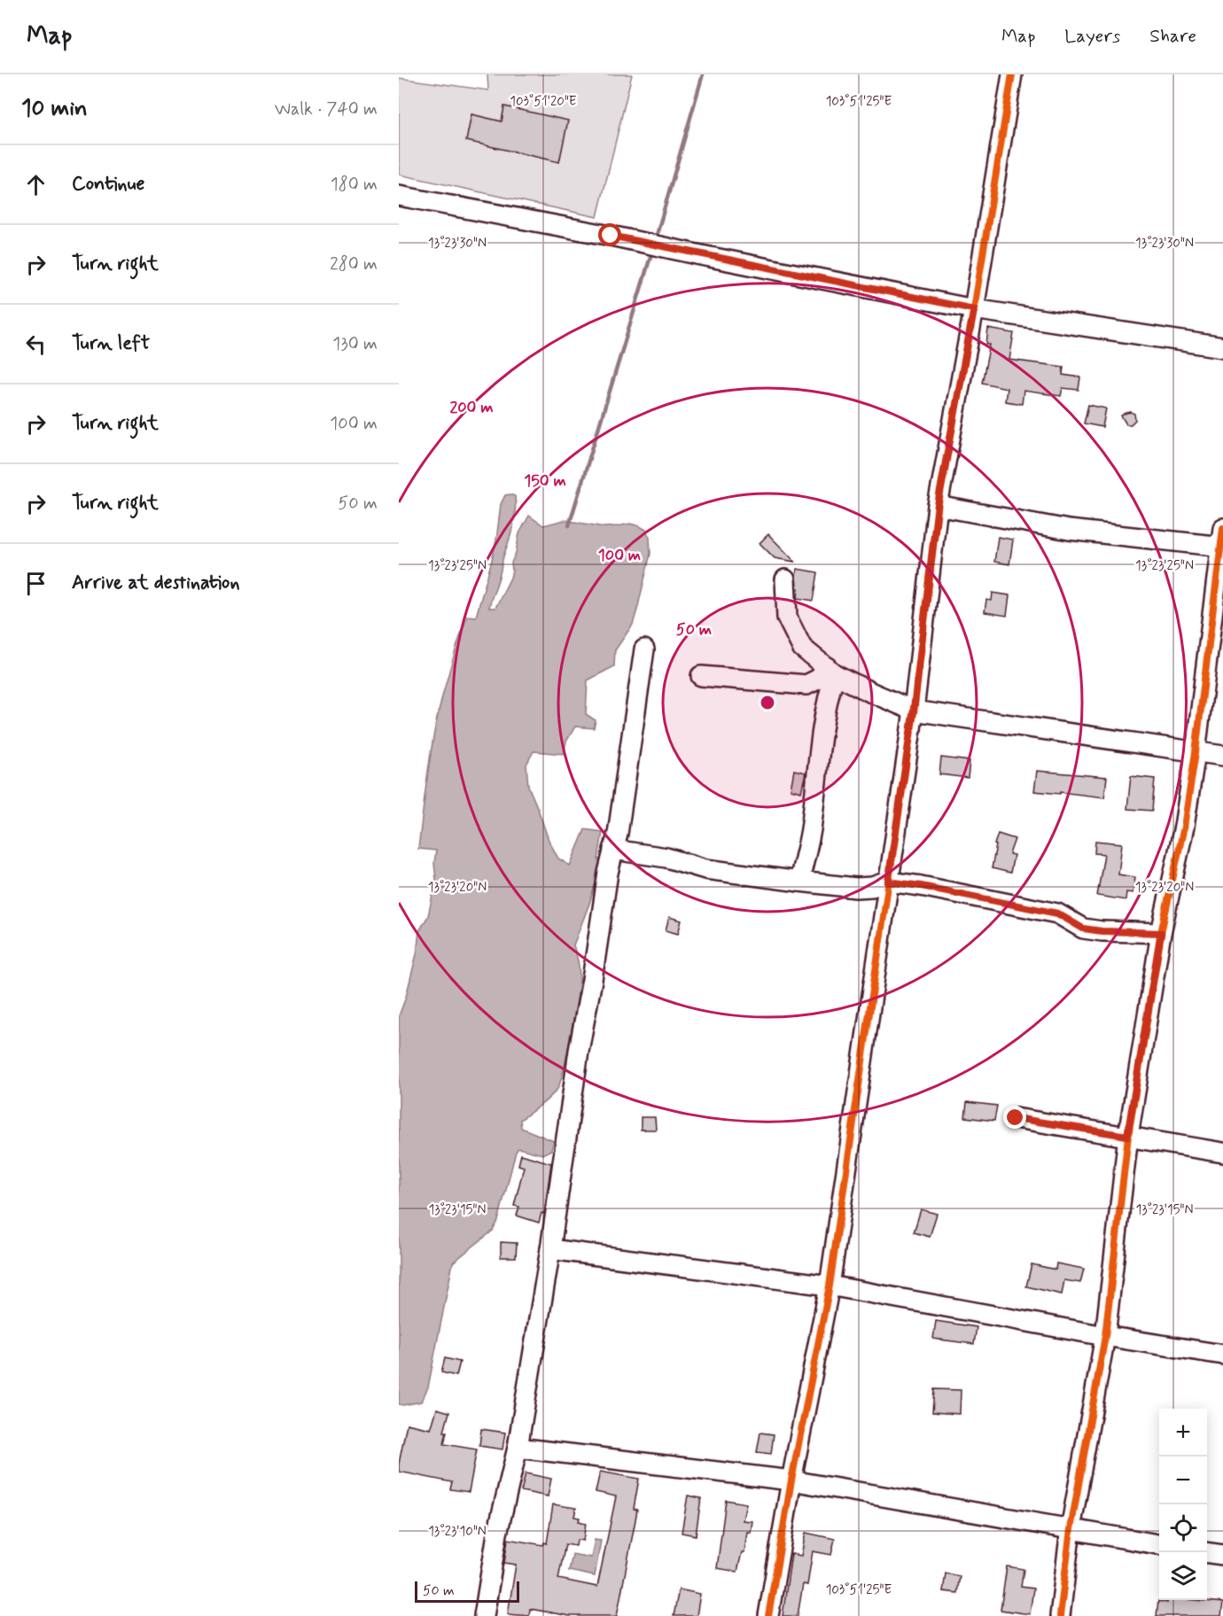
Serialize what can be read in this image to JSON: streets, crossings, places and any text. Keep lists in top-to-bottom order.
{
  "scale_bar": "50 m",
  "page": {
    "header": "Map",
    "nav": ["Map", "Layers", "Share"],
    "heading": ["10 min", "Walk · 740 m"],
    "list": [
      ["Continue", "180 m"],
      ["Turn right", "280 m"],
      ["Turn left", "130 m"],
      ["Turn right", "100 m"],
      ["Turn right", "50 m"],
      "Arrive at destination"
    ],
    "map_buttons": ["+", "−"],
    "scale": "50 m"
  },
  "coordinates": [
    "103°51'20\"E",
    "103°51'25\"E",
    "13°23'30\"N",
    "13°23'25\"N",
    "13°23'20\"N",
    "13°23'15\"N",
    "13°23'10\"N"
  ],
  "rings": [
    "200 m",
    "150 m",
    "100 m",
    "50 m"
  ]
}
